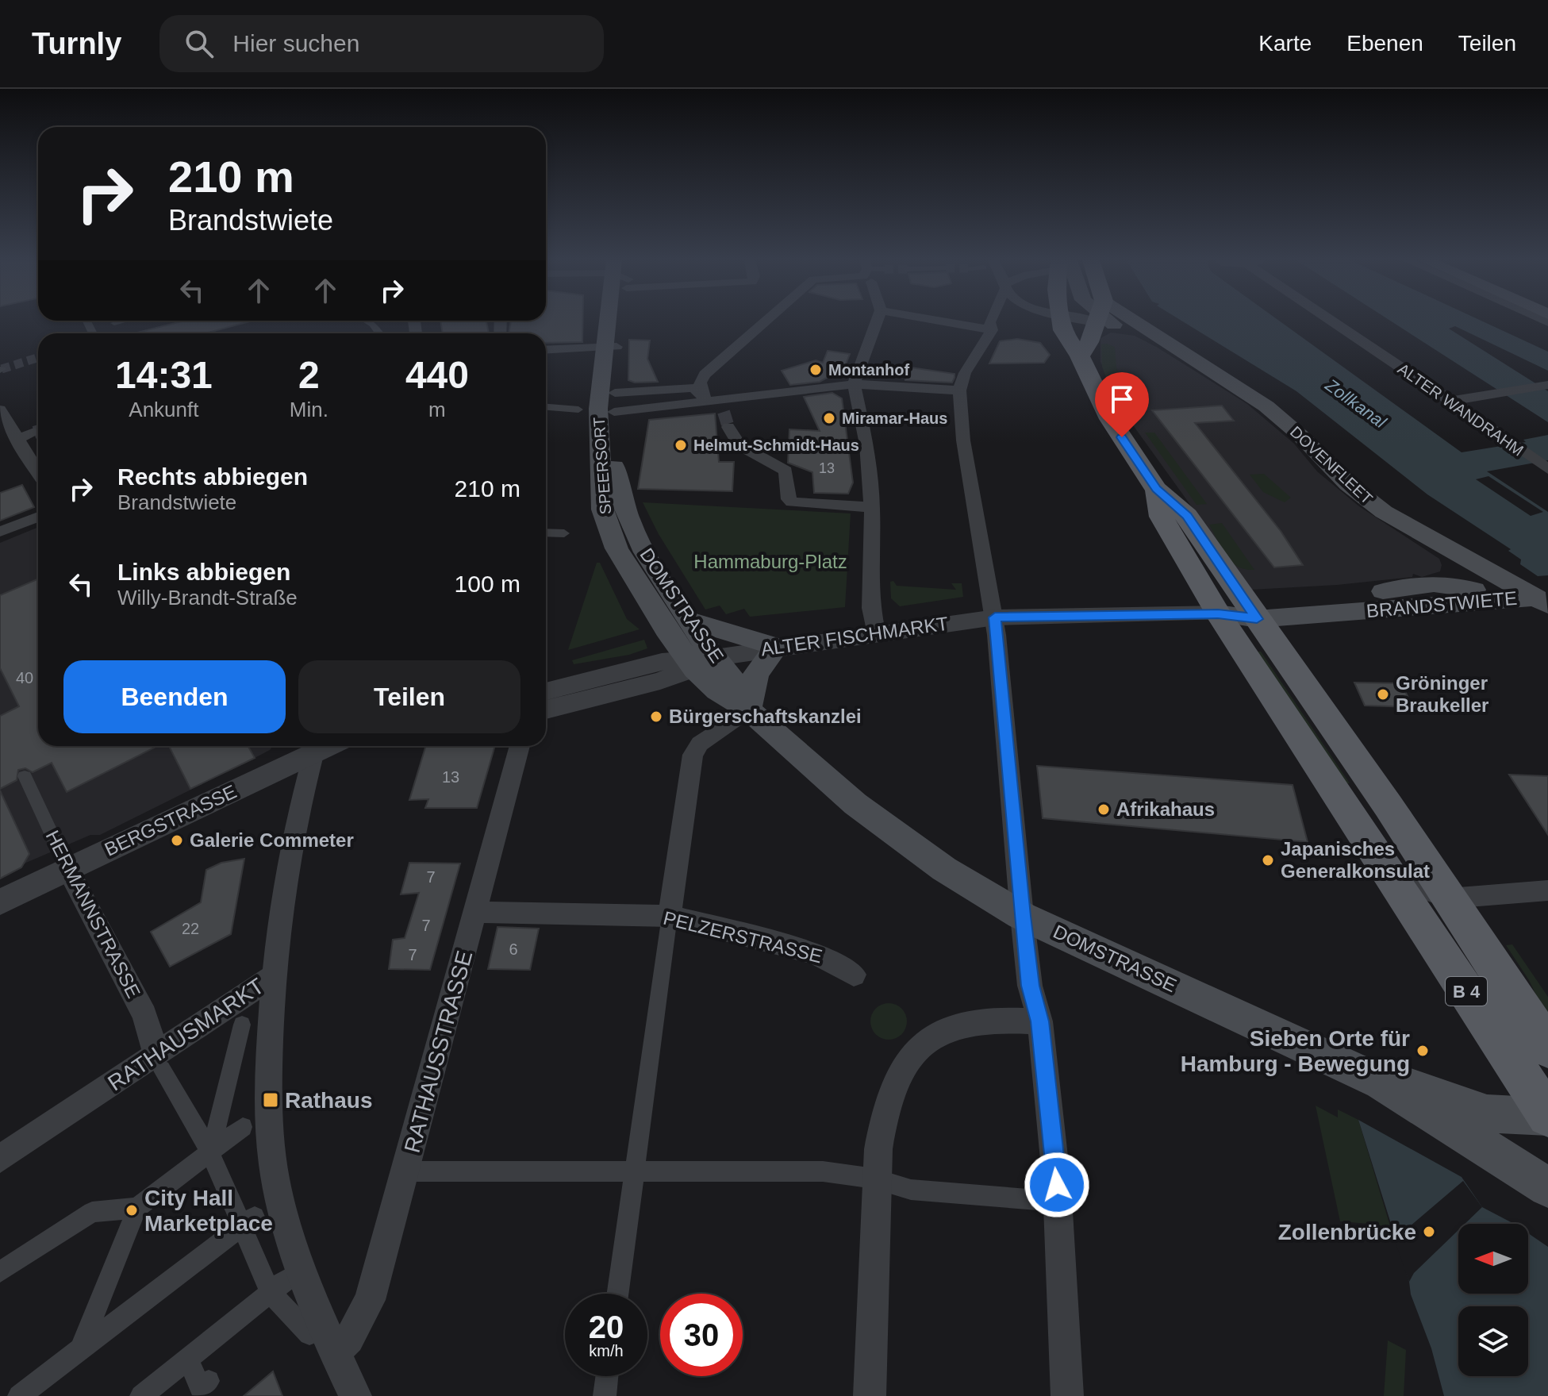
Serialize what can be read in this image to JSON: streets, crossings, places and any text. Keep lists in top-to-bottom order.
{
  "streets": {
    "main road": [
      "DOVENFLEET",
      "SPEERSORT",
      "BRANDSTWIETE",
      "DOMSTRASSE",
      "B 4"
    ],
    "street": [
      "ALTER WANDRAHM",
      "ALTER FISCHMARKT",
      "BERGSTRASSE",
      "HERMANNSTRASSE",
      "PELZERSTRASSE",
      "RATHAUSMARKT",
      "RATHAUSSTRASSE"
    ]
  },
  "crossings": [
    ["DOVENFLEET", "BRANDSTWIETE"],
    ["SPEERSORT", "DOMSTRASSE"],
    ["BRANDSTWIETE", "ALTER FISCHMARKT"],
    ["BRANDSTWIETE", "B 4"],
    ["DOMSTRASSE", "ALTER FISCHMARKT"],
    ["DOMSTRASSE", "B 4"],
    ["BERGSTRASSE", "HERMANNSTRASSE"],
    ["HERMANNSTRASSE", "RATHAUSMARKT"],
    ["PELZERSTRASSE", "RATHAUSSTRASSE"],
    ["RATHAUSMARKT", "RATHAUSSTRASSE"]
  ],
  "water": ["Zollkanal"],
  "parks": ["Hammaburg-Platz"],
  "places": {
    "other": [
      "Montanhof",
      "Miramar-Haus",
      "Helmut-Schmidt-Haus",
      "Gröninger Braukeller",
      "Bürgerschaftskanzlei",
      "Afrikahaus",
      "Galerie Commeter",
      "Japanisches Generalkonsulat",
      "Sieben Orte für Hamburg - Bewegung",
      "City Hall Marketplace",
      "Zollenbrücke"
    ],
    "transit": ["Rathaus"]
  },
  "house_numbers": [
    "13",
    "40",
    "13",
    "7",
    "7",
    "22",
    "6",
    "7"
  ],
  "north": "left",
  "page": {
    "header": "Turnly",
    "search": "Hier suchen",
    "nav": ["Karte", "Ebenen", "Teilen"],
    "turn": ["210 m", "Brandstwiete"],
    "eta": [
      "14:31",
      "Ankunft",
      "2",
      "Min.",
      "440",
      "m"
    ],
    "list": [
      {
        "name": "Rechts abbiegen",
        "note": "Brandstwiete",
        "value": "210 m"
      },
      {
        "name": "Links abbiegen",
        "note": "Willy-Brandt-Straße",
        "value": "100 m"
      }
    ],
    "buttons": ["Beenden", "Teilen"],
    "speed": "20 km/h",
    "limit": "30"
  }
}
